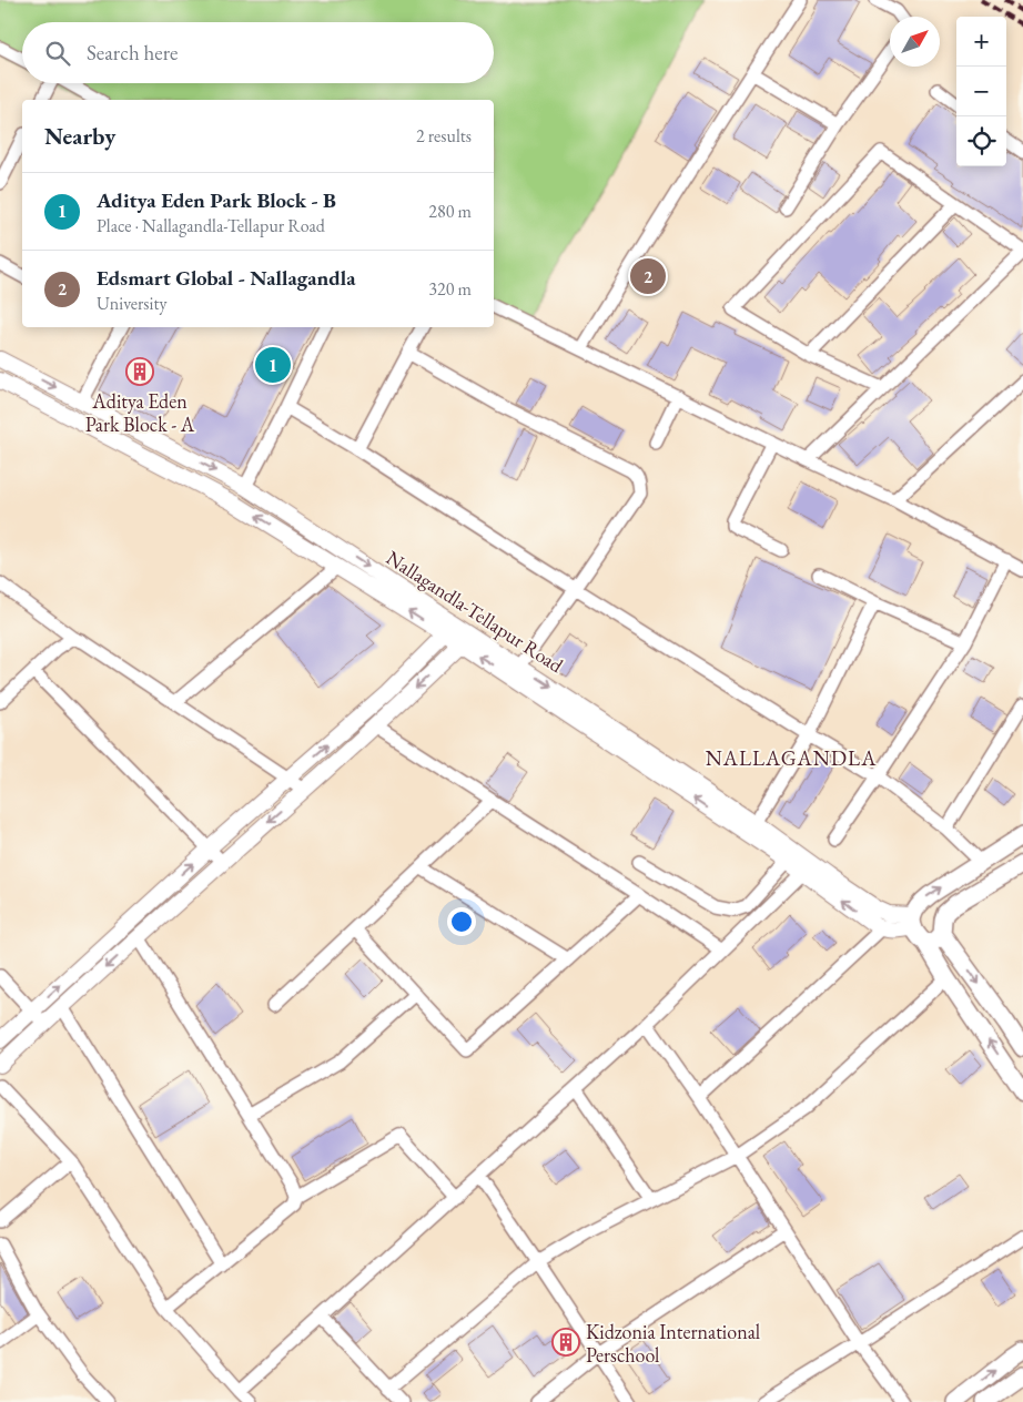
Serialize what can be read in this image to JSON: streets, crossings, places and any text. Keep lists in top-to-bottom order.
{
  "streets": {
    "street": ["Nallagandla-Tellapur Road"]
  },
  "districts": ["NALLAGANDLA"],
  "places": {
    "building": ["Aditya Eden Park Block - A", "Kidzonia International Perschool"]
  },
  "north": "top right",
  "page": {
    "map_buttons": ["+", "−"],
    "search": "Search here",
    "heading": ["Nearby", "2 results"],
    "list": [
      {
        "mark": "1",
        "name": "Aditya Eden Park Block - B",
        "note": "Place · Nallagandla-Tellapur Road",
        "value": "280 m"
      },
      {
        "mark": "2",
        "name": "Edsmart Global - Nallagandla",
        "note": "University",
        "value": "320 m"
      }
    ],
    "pins": ["2", "1"]
  }
}
